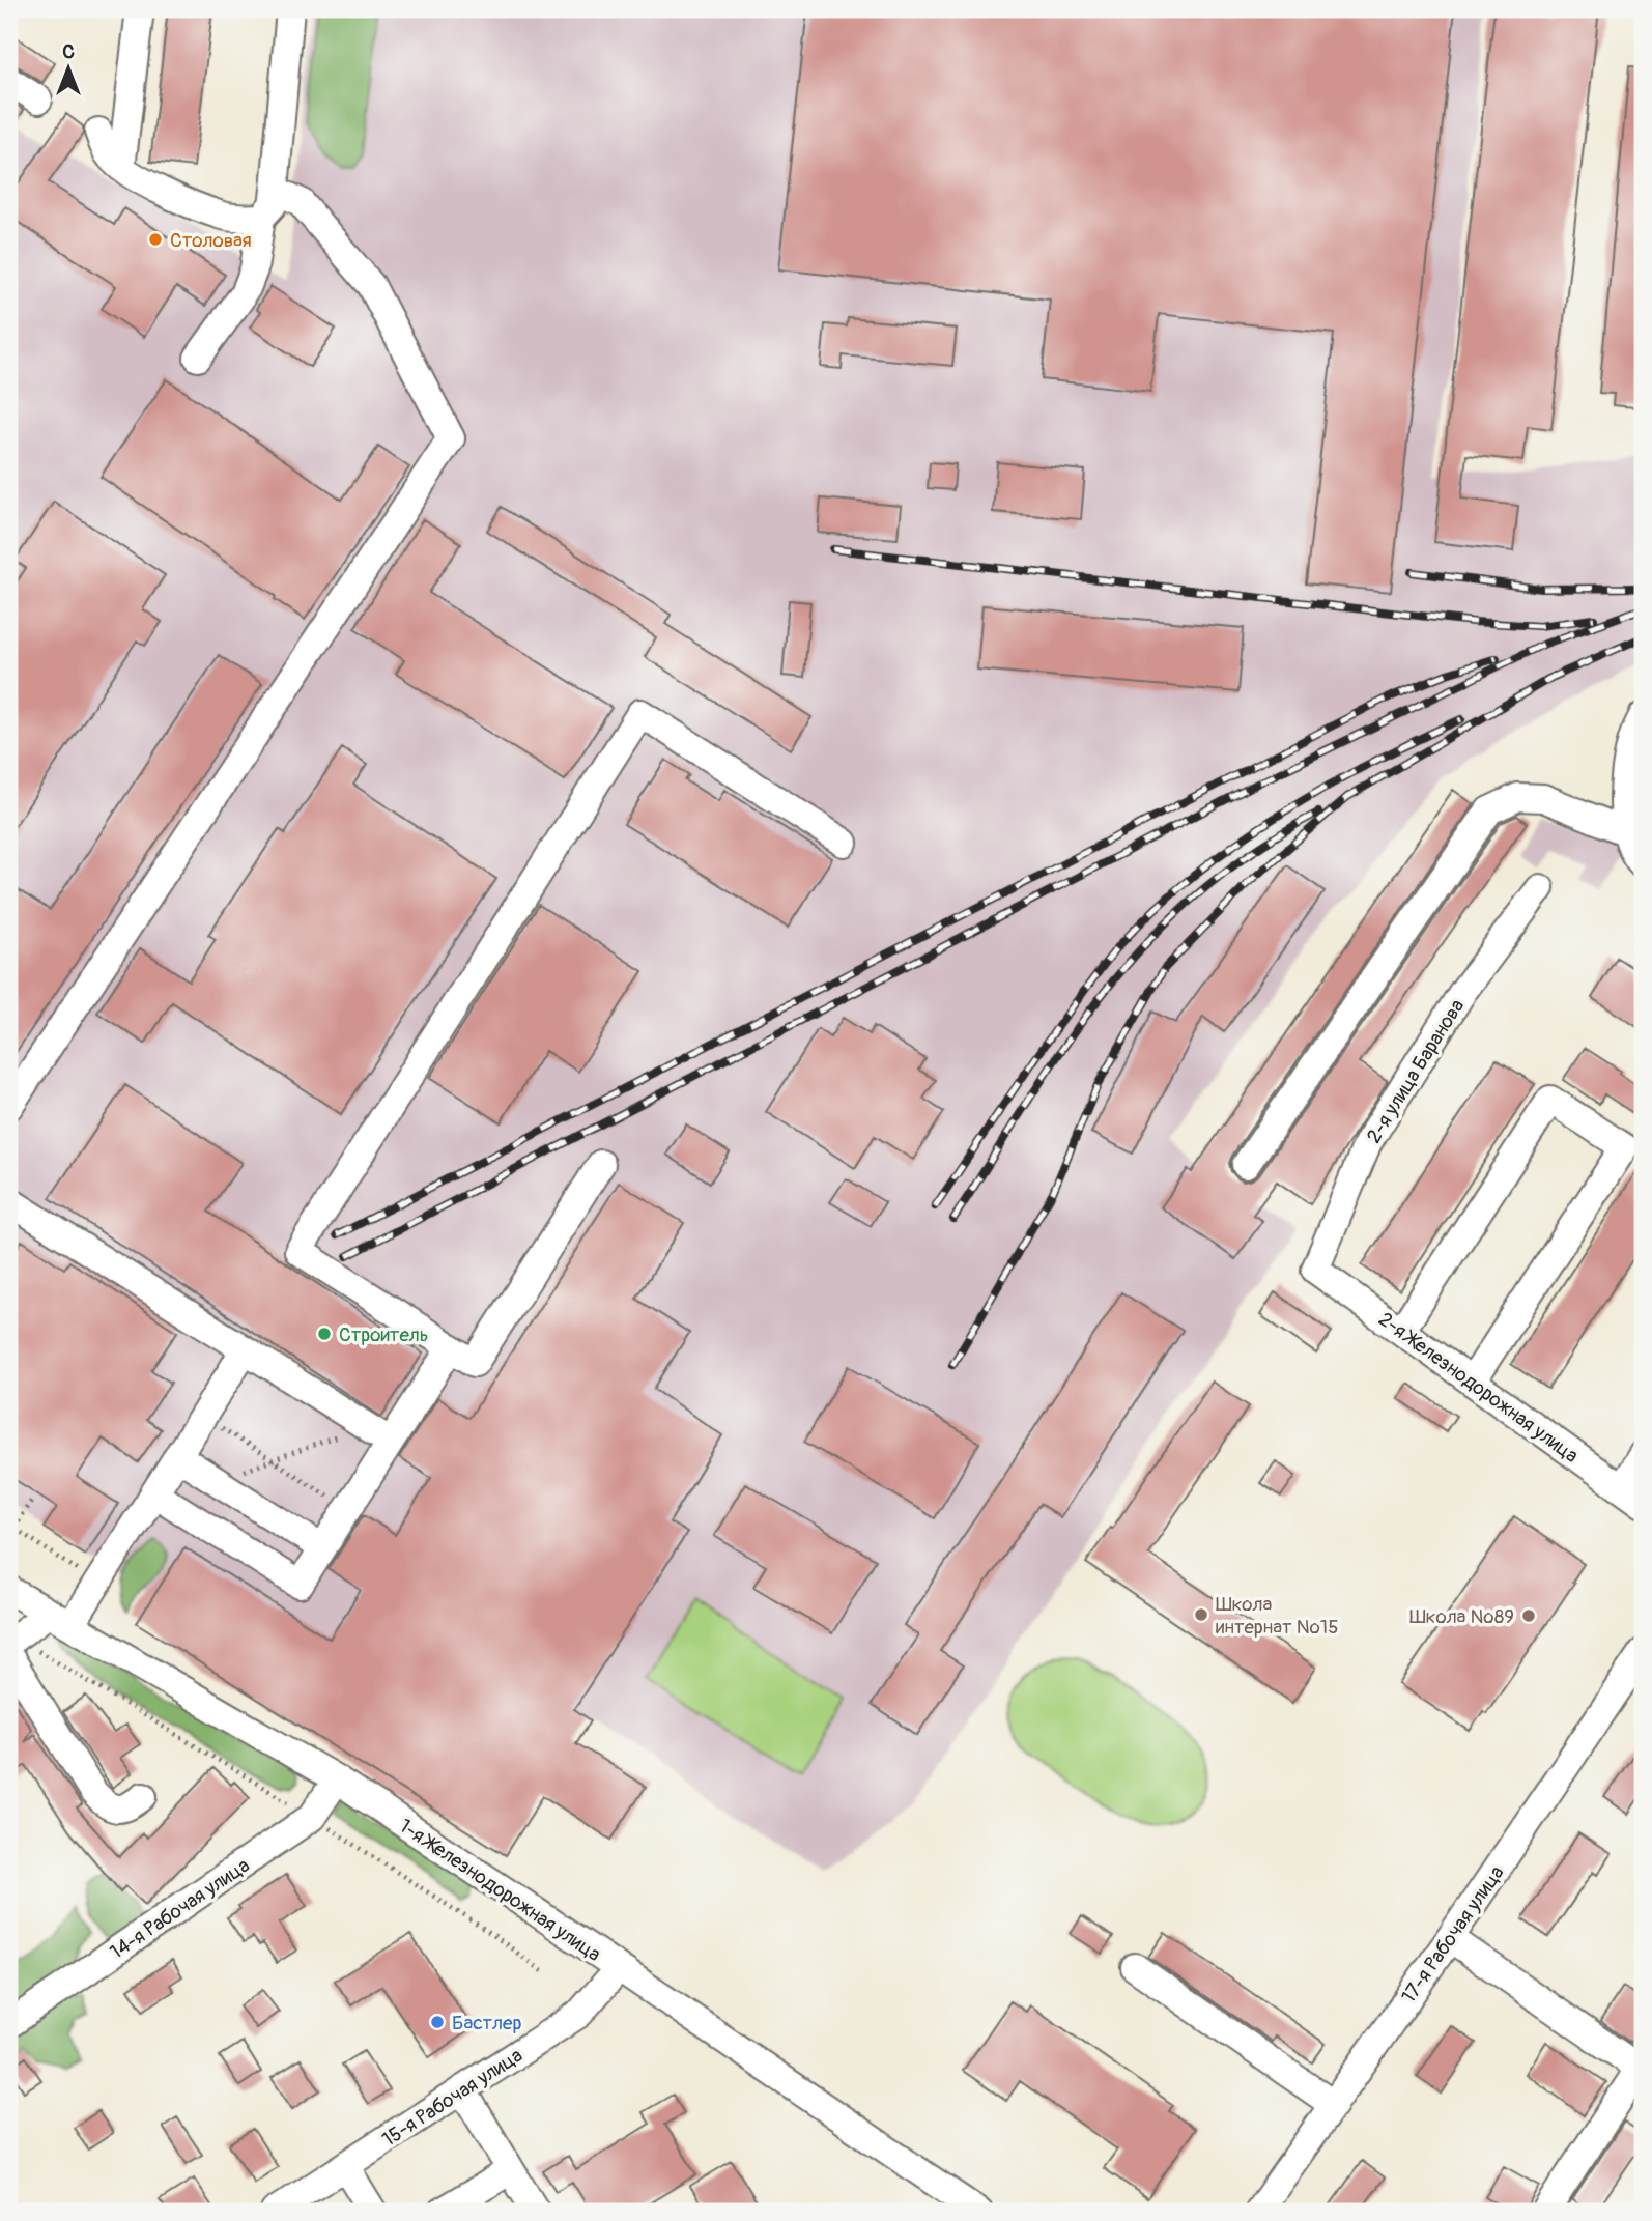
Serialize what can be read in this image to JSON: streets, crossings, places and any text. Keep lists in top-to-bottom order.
{
  "streets": {
    "street": [
      "2-я улица Баранова",
      "2-я Железнодорожная улица",
      "1-я Железнодорожная улица",
      "14-я Рабочая улица",
      "17-я Рабочая улица",
      "15-я Рабочая улица"
    ]
  },
  "crossings": [
    ["2-я улица Баранова", "2-я Железнодорожная улица"],
    ["1-я Железнодорожная улица", "14-я Рабочая улица"],
    ["1-я Железнодорожная улица", "15-я Рабочая улица"]
  ],
  "places": [
    "Столовая",
    "Строитель",
    "Школа интернат №15",
    "Школа №89",
    "Бастлер"
  ],
  "north": "top"
}
